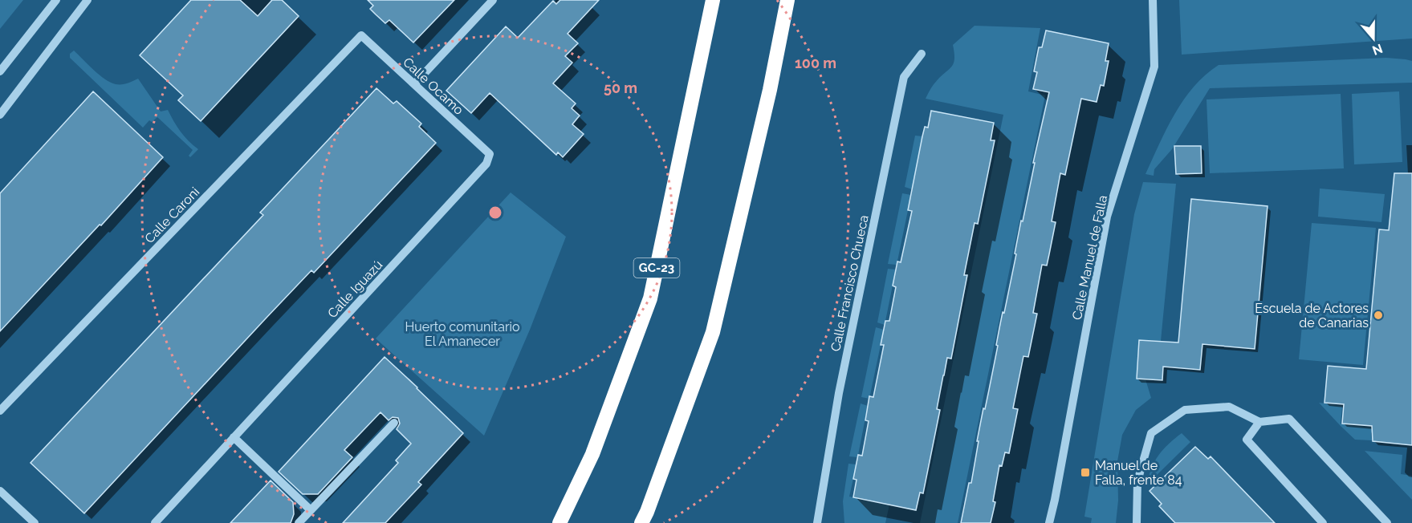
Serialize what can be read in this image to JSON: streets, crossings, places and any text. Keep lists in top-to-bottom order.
{
  "streets": {
    "highway": ["GC-23"],
    "street": [
      "Calle Ocamo",
      "Calle Caroni",
      "Calle Manuel de Falla",
      "Calle Francisco Chueca",
      "Calle Iguazú"
    ]
  },
  "crossings": [
    ["Calle Ocamo", "Calle Caroni"],
    ["Calle Ocamo", "Calle Iguazú"]
  ],
  "parks": ["Huerto comunitario El Amanecer"],
  "places": {
    "other": ["Escuela de Actores de Canarias"],
    "transit": ["Manuel de Falla, frente 84"]
  },
  "north": "bottom",
  "rings": ["100 m", "50 m"]
}
